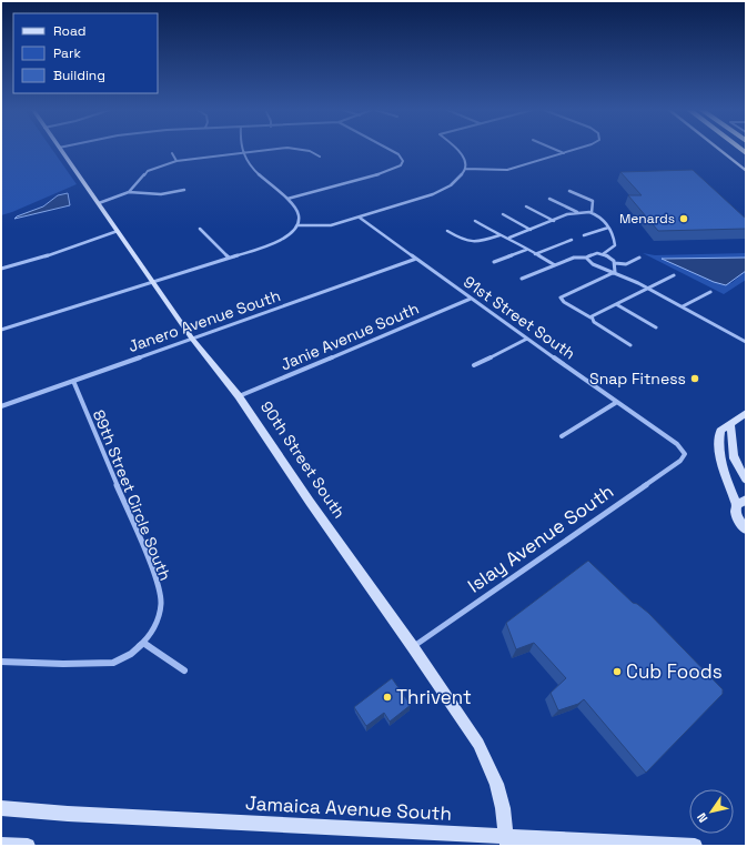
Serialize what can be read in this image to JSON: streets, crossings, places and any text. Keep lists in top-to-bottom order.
{
  "streets": {
    "street": [
      "91st Street South",
      "Janero Avenue South",
      "Janie Avenue South",
      "90th Street South",
      "89th Street Circle South",
      "Islay Avenue South",
      "Jamaica Avenue South"
    ]
  },
  "crossings": [
    ["91st Street South", "Janero Avenue South"],
    ["91st Street South", "Janie Avenue South"],
    ["91st Street South", "Islay Avenue South"],
    ["Janero Avenue South", "90th Street South"],
    ["Janero Avenue South", "89th Street Circle South"],
    ["Janie Avenue South", "90th Street South"],
    ["90th Street South", "Islay Avenue South"],
    ["90th Street South", "Jamaica Avenue South"]
  ],
  "places": [
    "Menards",
    "Snap Fitness",
    "Cub Foods",
    "Thrivent"
  ],
  "legend": ["Road", "Park", "Building"],
  "north": "bottom left"
}
